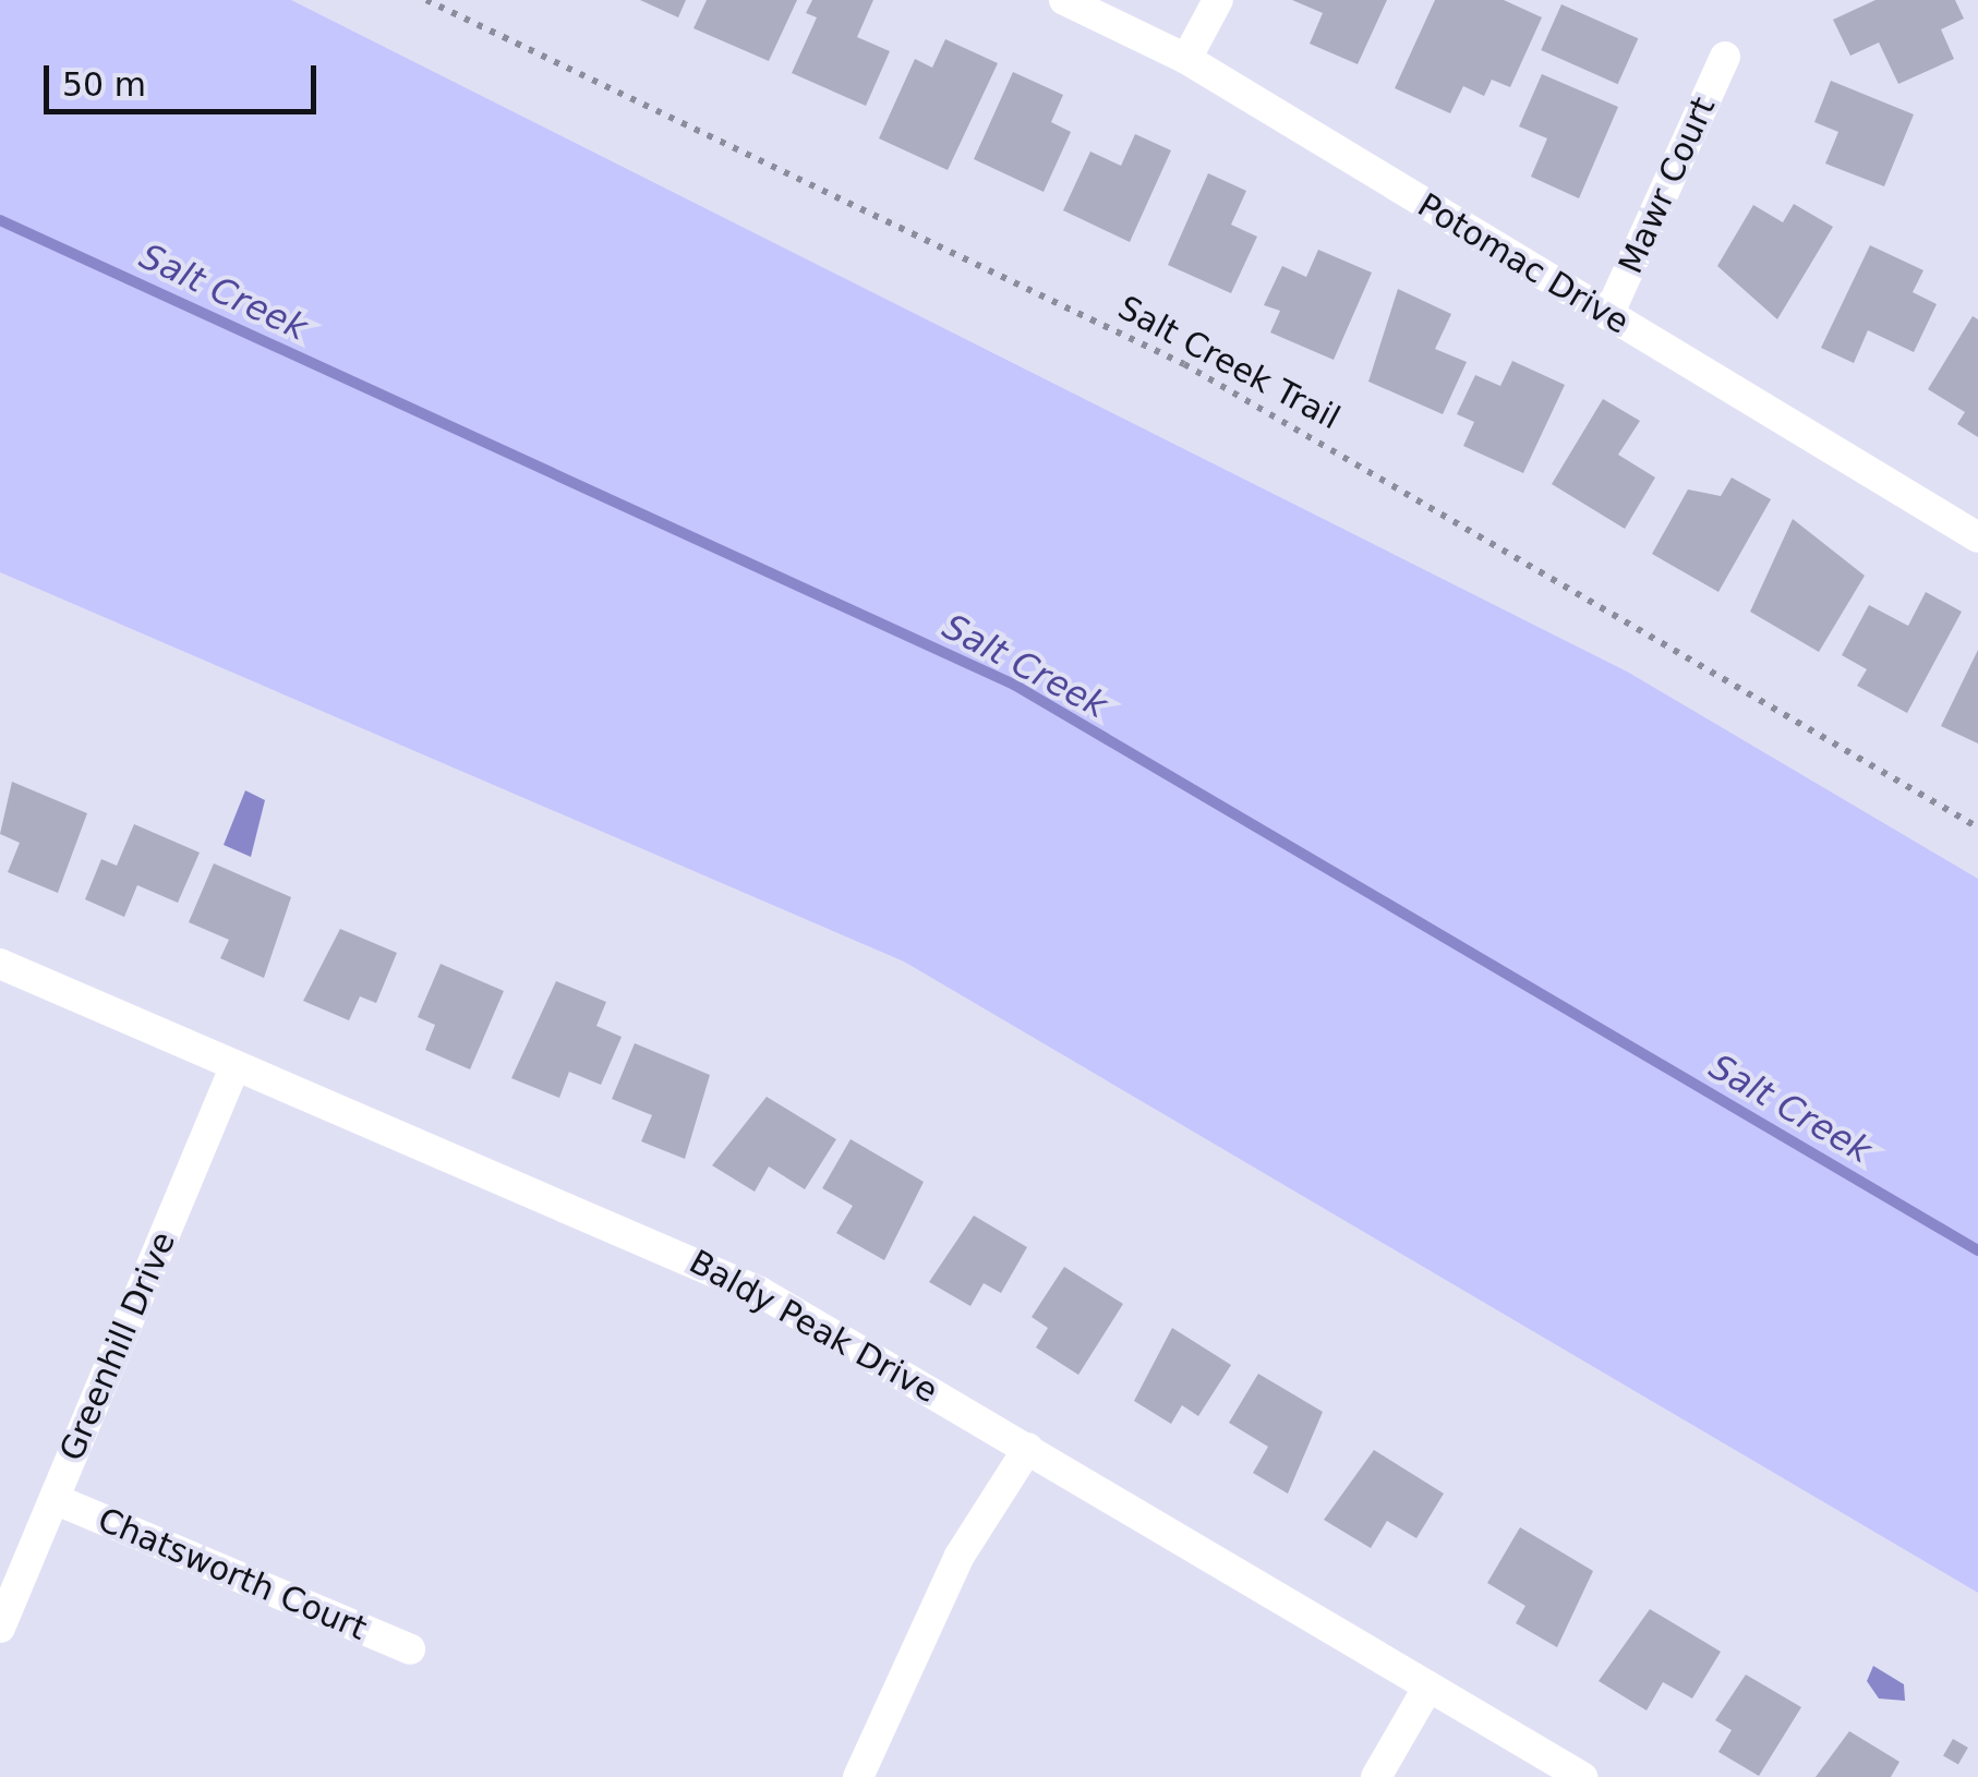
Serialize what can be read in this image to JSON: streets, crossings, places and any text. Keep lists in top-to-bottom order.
{
  "streets": {
    "street": [
      "Mawr Court",
      "Potomac Drive",
      "Baldy Peak Drive",
      "Greenhill Drive",
      "Chatsworth Court"
    ],
    "path": ["Salt Creek Trail"]
  },
  "crossings": [
    ["Mawr Court", "Potomac Drive"],
    ["Baldy Peak Drive", "Greenhill Drive"],
    ["Greenhill Drive", "Chatsworth Court"]
  ],
  "water": ["Salt Creek"],
  "scale_bar": "50 m"
}
